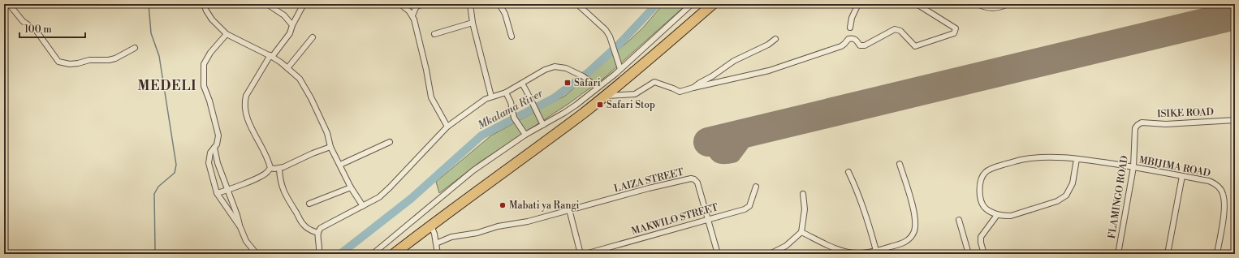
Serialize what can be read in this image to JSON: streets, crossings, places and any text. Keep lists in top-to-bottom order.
{
  "streets": {
    "street": [
      "ISIKE ROAD",
      "MBIJIMA ROAD",
      "LAIZA STREET",
      "FLAMINGO ROAD",
      "MAKWILO STREET"
    ]
  },
  "crossings": [
    ["ISIKE ROAD", "FLAMINGO ROAD"],
    ["MBIJIMA ROAD", "FLAMINGO ROAD"],
    ["LAIZA STREET", "MAKWILO STREET"]
  ],
  "districts": ["MEDELI"],
  "water": ["Mkalama River"],
  "places": {
    "transit": ["Safari", "Safari Stop"],
    "other": ["Mabati ya Rangi"]
  },
  "scale_bar": "100 m"
}
